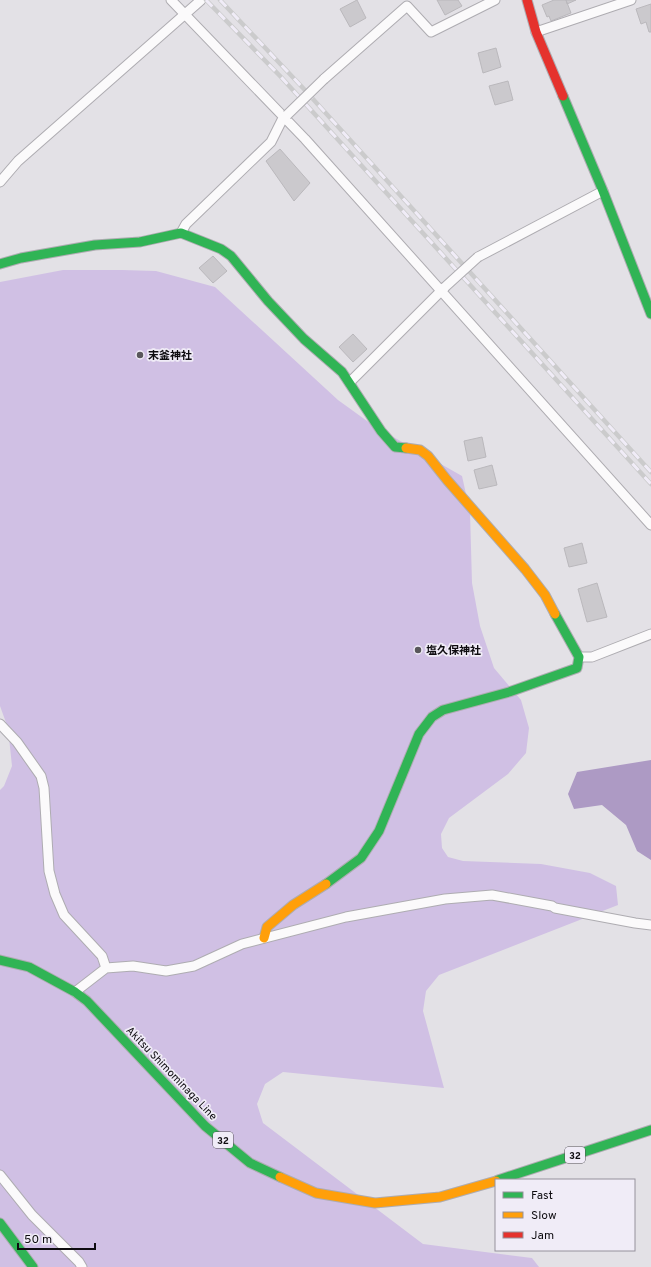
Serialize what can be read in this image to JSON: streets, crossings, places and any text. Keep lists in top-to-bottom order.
{
  "streets": {
    "main road": ["Akitsu Shimominaga Line", "32"]
  },
  "places": ["末釜神社", "塩久保神社"],
  "legend": ["Fast", "Slow", "Jam"],
  "scale_bar": "50 m"
}
